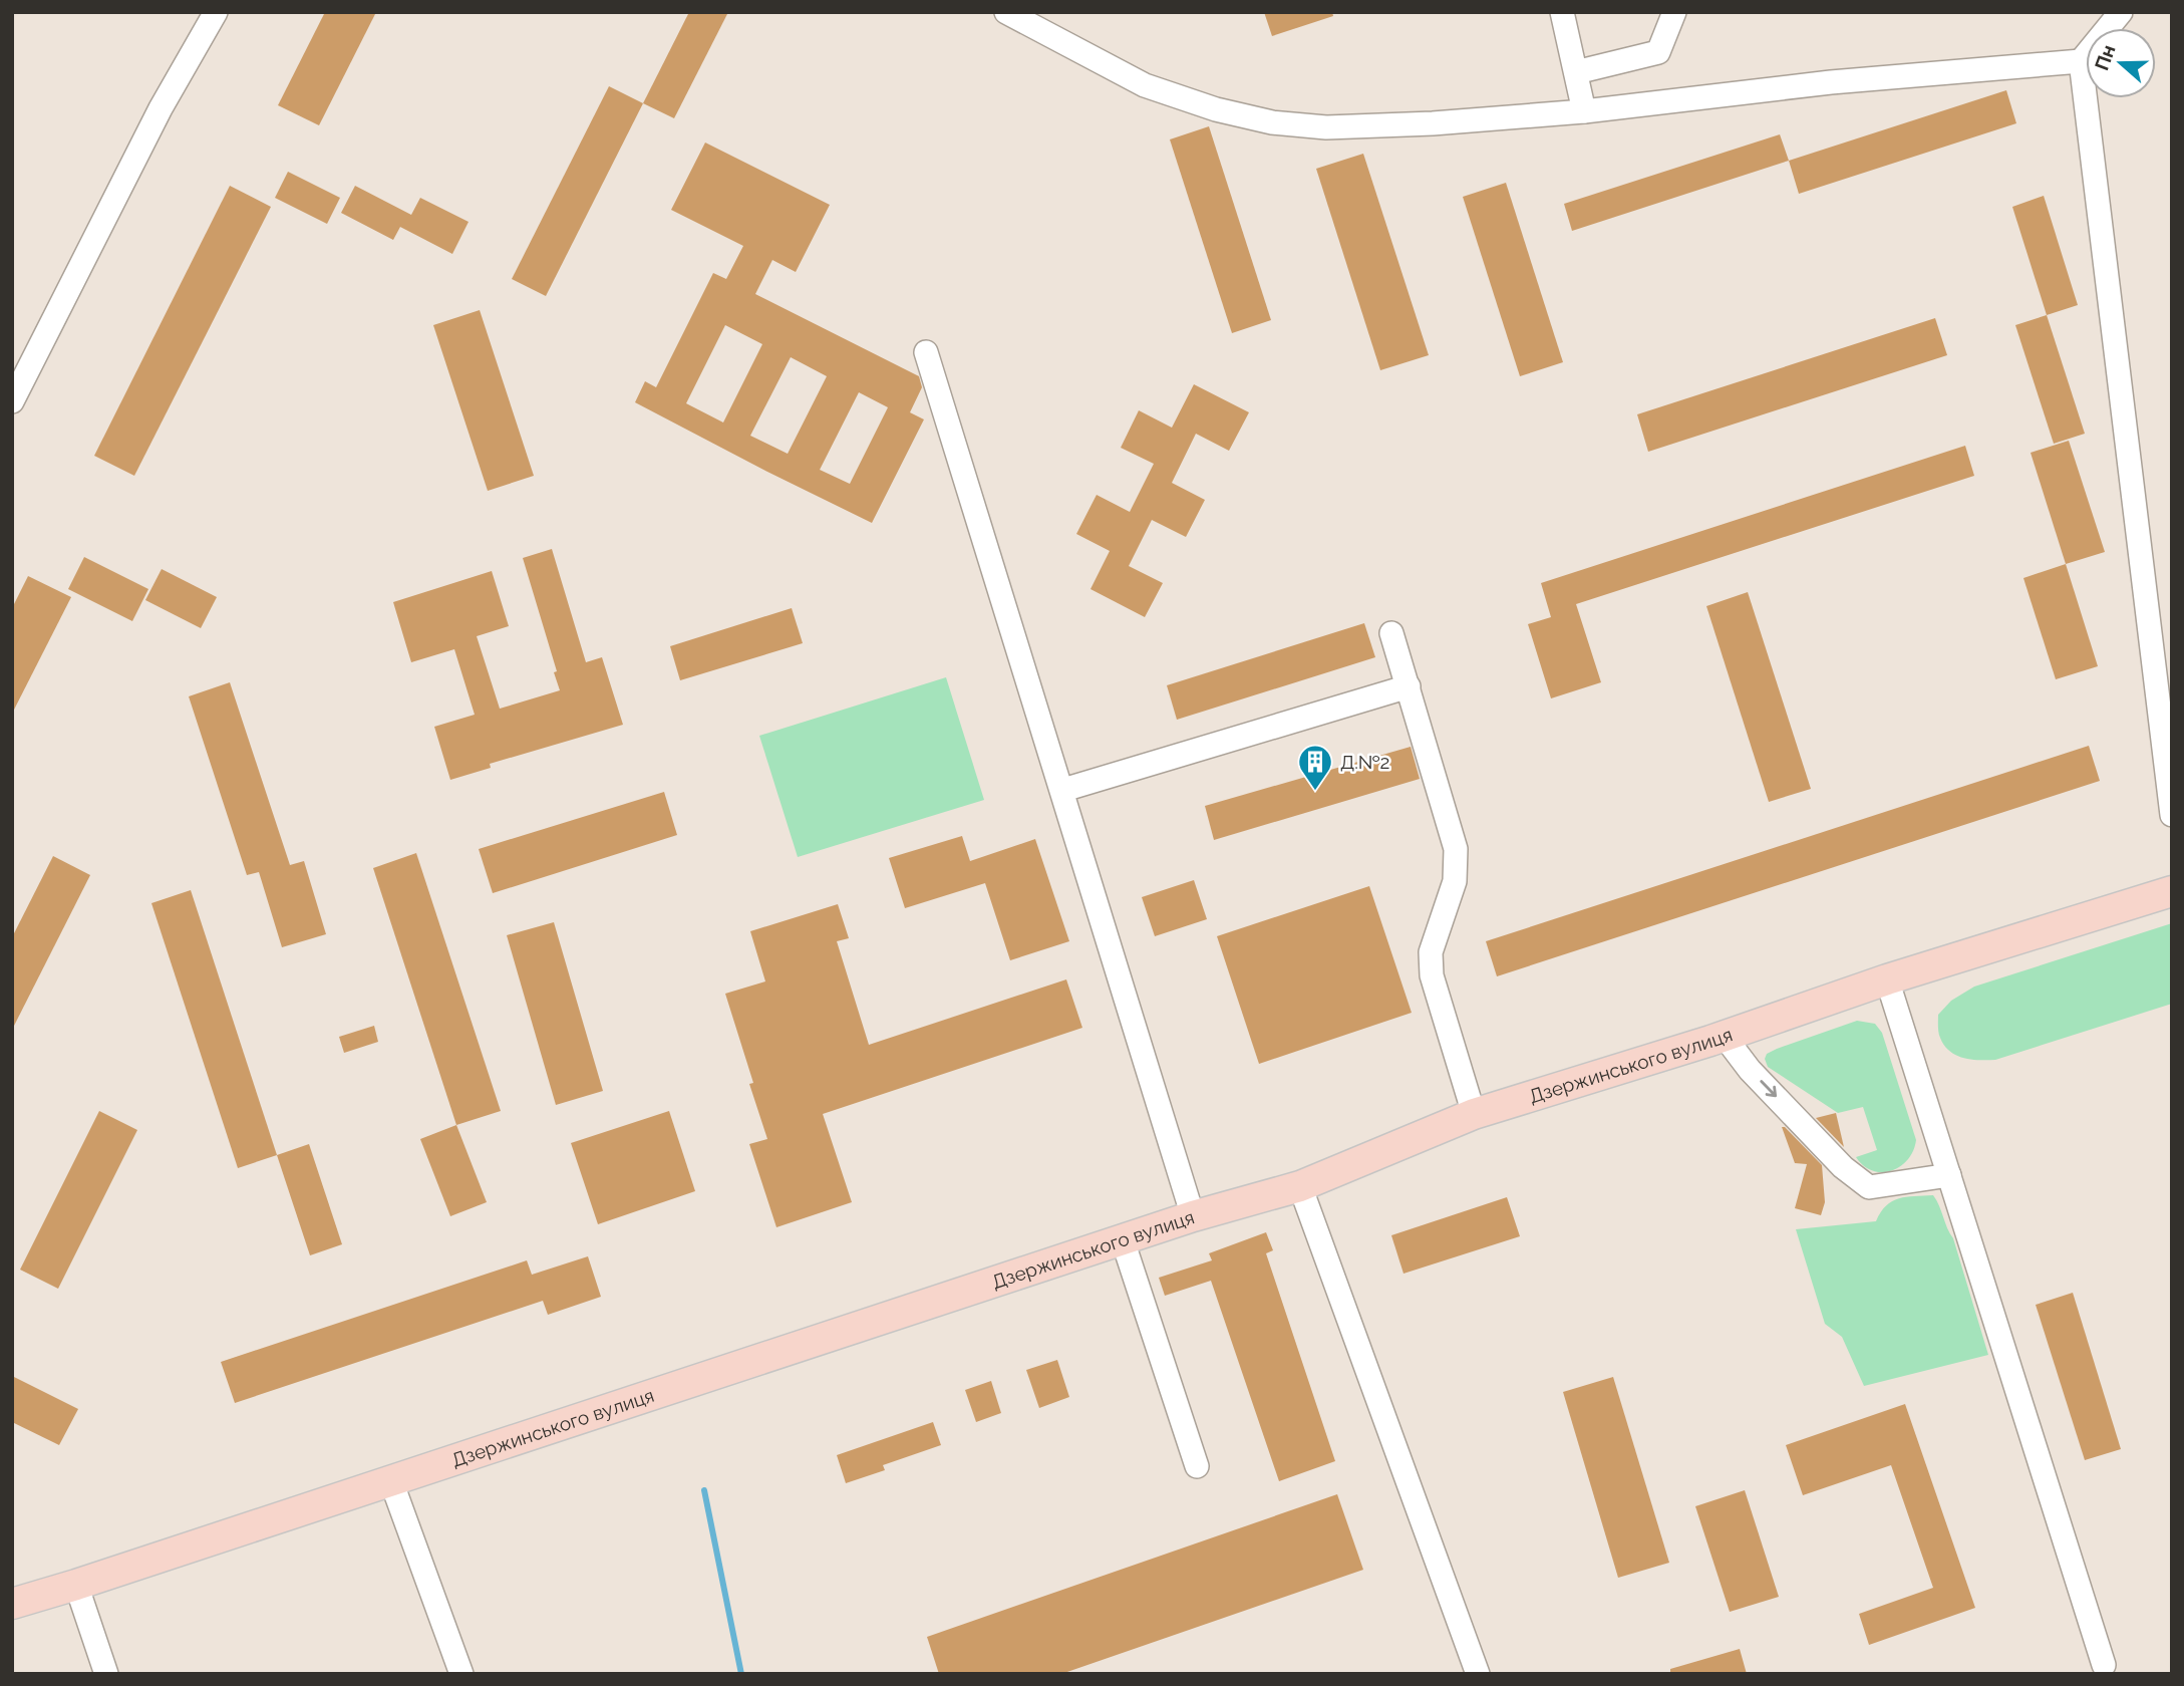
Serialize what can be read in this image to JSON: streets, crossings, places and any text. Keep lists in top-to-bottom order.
{
  "streets": {
    "main road": ["Дзержинського вулиця"]
  },
  "places": {
    "building": ["Д.№2"]
  },
  "north": "left"
}
